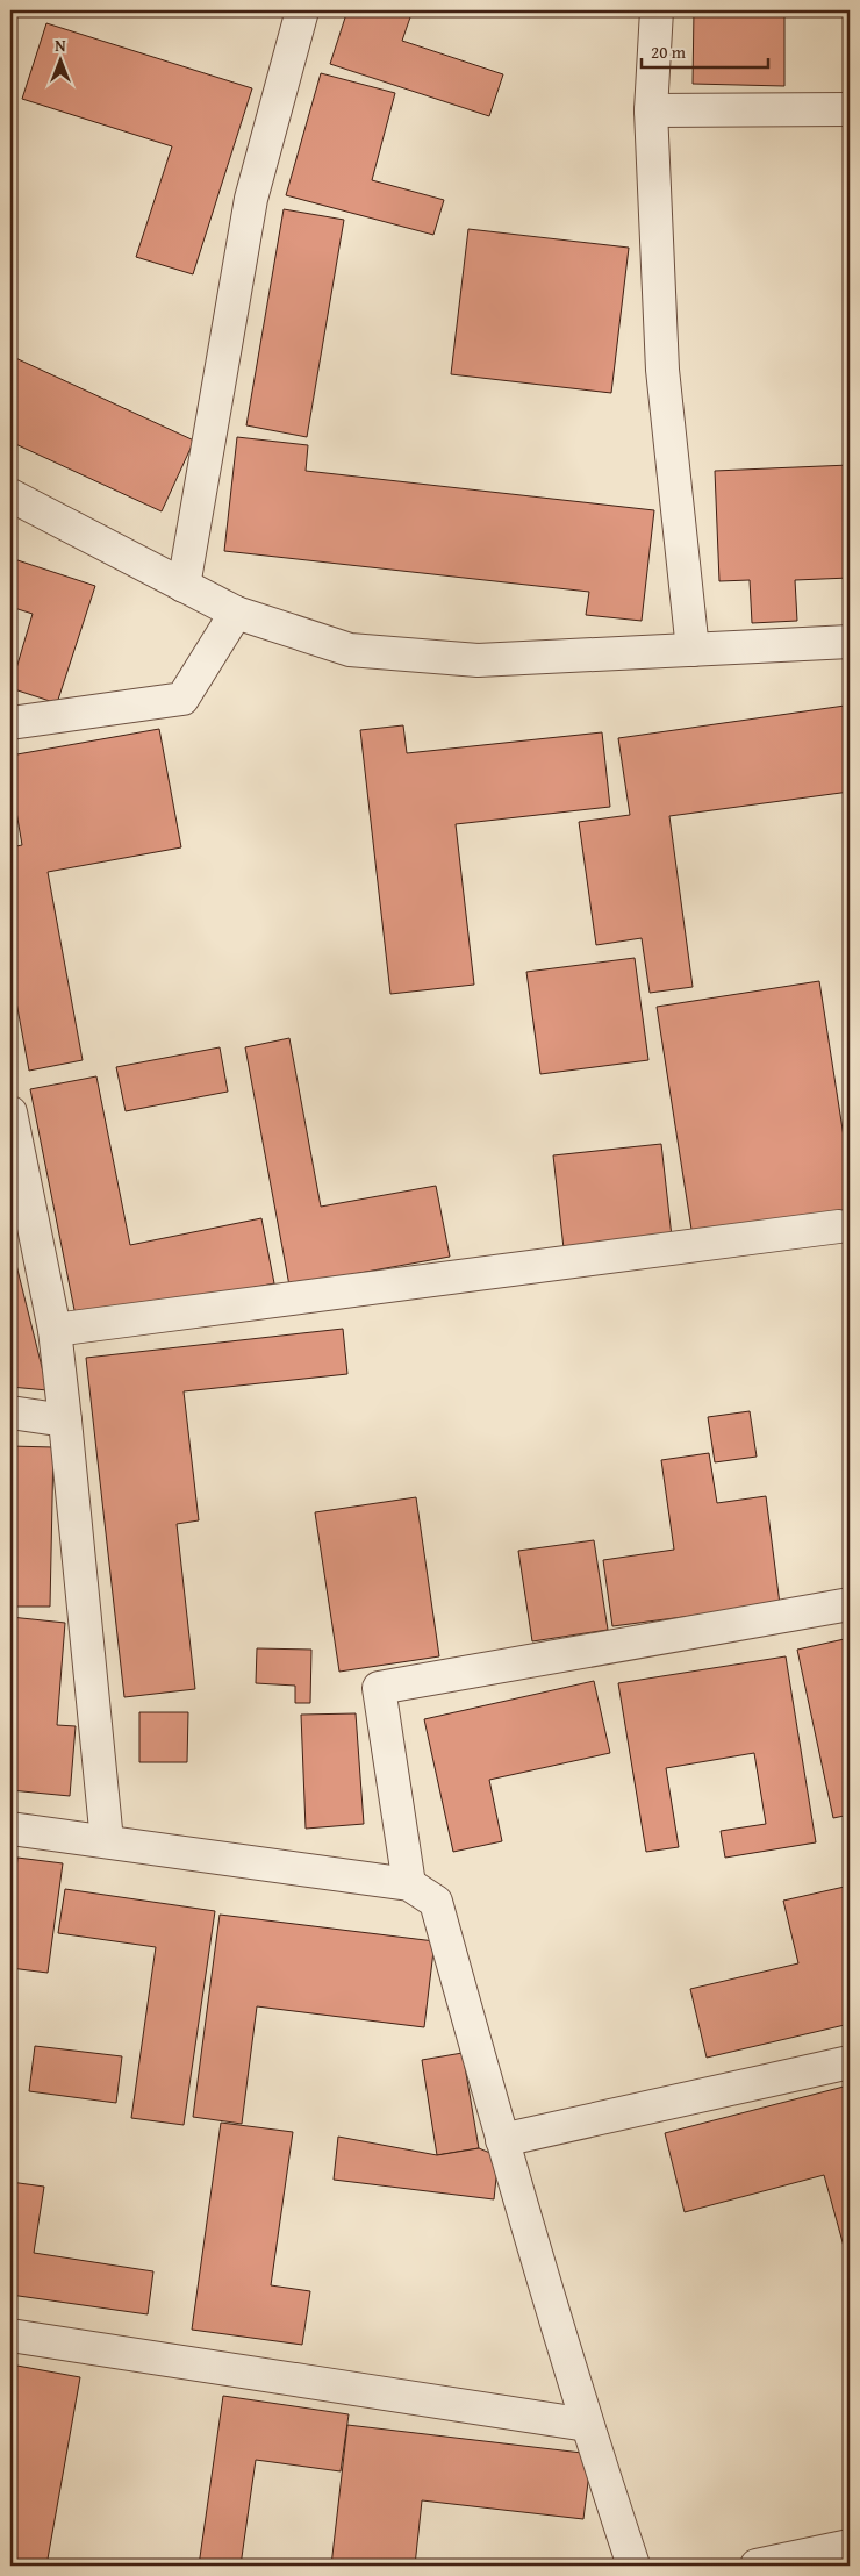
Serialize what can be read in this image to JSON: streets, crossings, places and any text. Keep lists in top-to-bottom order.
{
  "scale_bar": "20 m",
  "north": "top"
}
